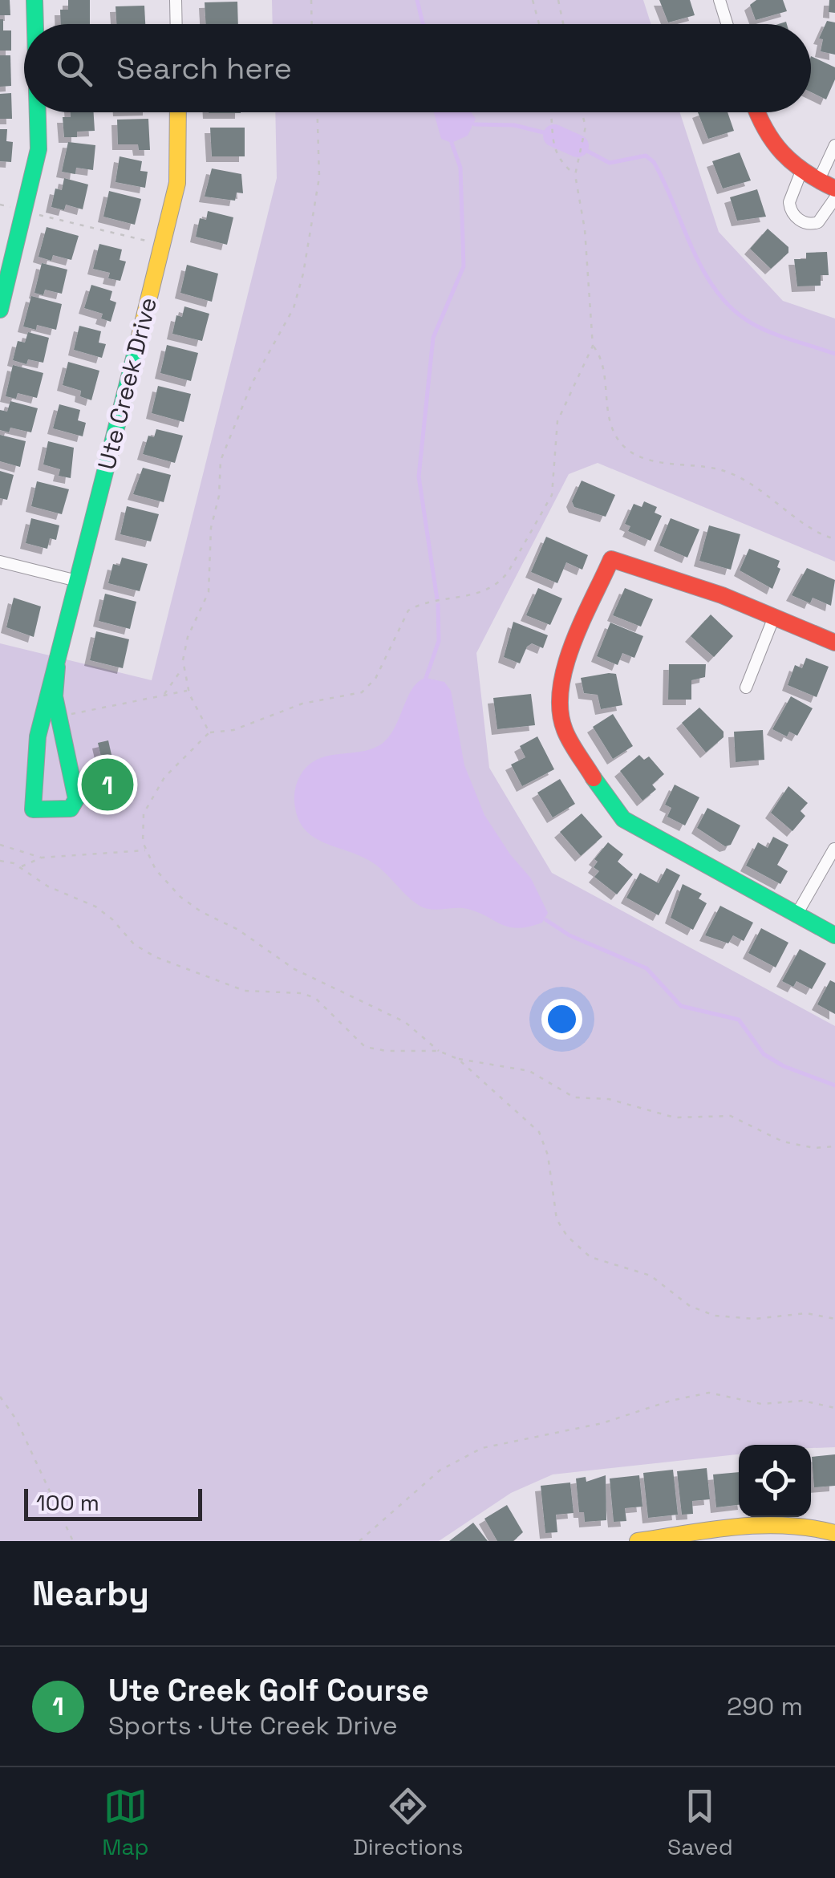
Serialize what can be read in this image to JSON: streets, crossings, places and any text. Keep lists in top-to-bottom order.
{
  "streets": {
    "street": ["Ute Creek Drive"]
  },
  "scale_bar": "100 m",
  "page": {
    "search": "Search here",
    "pins": "1",
    "scale": "100 m",
    "heading": "Nearby",
    "list": [
      {
        "mark": "1",
        "name": "Ute Creek Golf Course",
        "note": "Sports · Ute Creek Drive",
        "value": "290 m"
      }
    ],
    "nav": ["Map", "Directions", "Saved"]
  }
}
